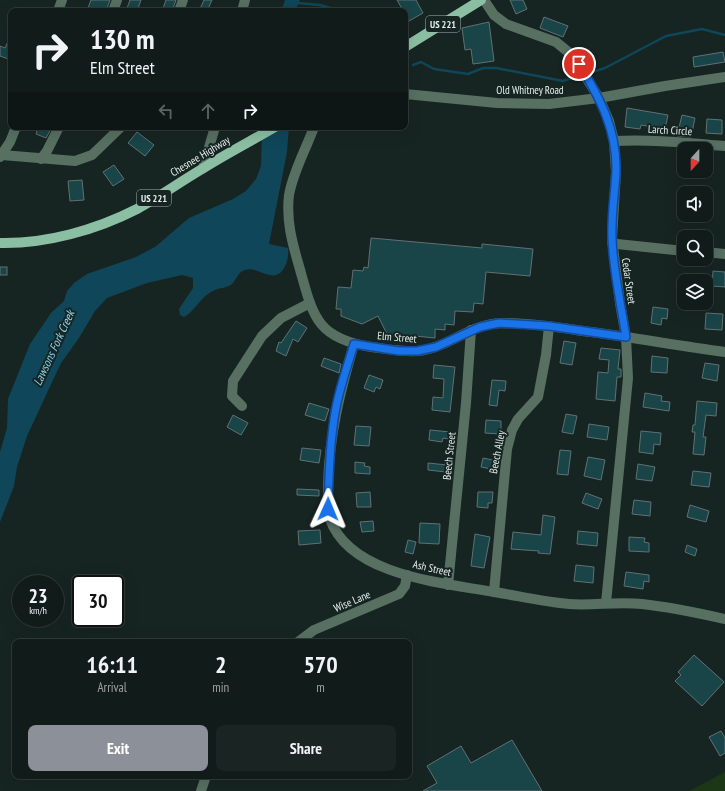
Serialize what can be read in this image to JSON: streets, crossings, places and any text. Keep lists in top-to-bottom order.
{
  "streets": {
    "main road": ["US 221", "Chesnee Highway"],
    "street": [
      "Old Whitney Road",
      "Larch Circle",
      "Cedar Street",
      "Elm Street",
      "Beech Alley",
      "Beech Street",
      "Ash Street",
      "Wise Lane"
    ]
  },
  "crossings": [
    ["US 221", "Cedar Street"],
    ["Old Whitney Road", "Cedar Street"],
    ["Larch Circle", "Cedar Street"],
    ["Cedar Street", "Elm Street"],
    ["Cedar Street", "Ash Street"],
    ["Elm Street", "Beech Alley"],
    ["Elm Street", "Beech Street"],
    ["Elm Street", "Ash Street"],
    ["Beech Alley", "Ash Street"],
    ["Beech Street", "Ash Street"],
    ["Ash Street", "Wise Lane"]
  ],
  "water": ["Lawsons Fork Creek"],
  "north": "bottom",
  "page": {
    "turn": ["130 m", "Elm Street"],
    "speed": "23 km/h",
    "limit": "30",
    "eta": [
      "16:11",
      "Arrival",
      "2",
      "min",
      "570",
      "m"
    ],
    "buttons": ["Exit", "Share"]
  }
}
